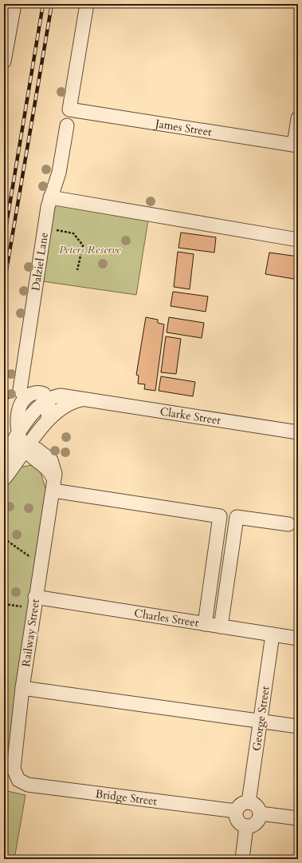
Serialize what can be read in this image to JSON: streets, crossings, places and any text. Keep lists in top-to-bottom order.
{
  "streets": {
    "street": [
      "James Street",
      "Dalziel Lane",
      "Clarke Street",
      "Charles Street",
      "Railway Street",
      "George Street",
      "Bridge Street"
    ]
  },
  "crossings": [
    ["Clarke Street", "Railway Street"],
    ["Charles Street", "Railway Street"],
    ["Charles Street", "George Street"],
    ["Railway Street", "Bridge Street"],
    ["George Street", "Bridge Street"]
  ],
  "parks": ["Peters Reserve"]
}
